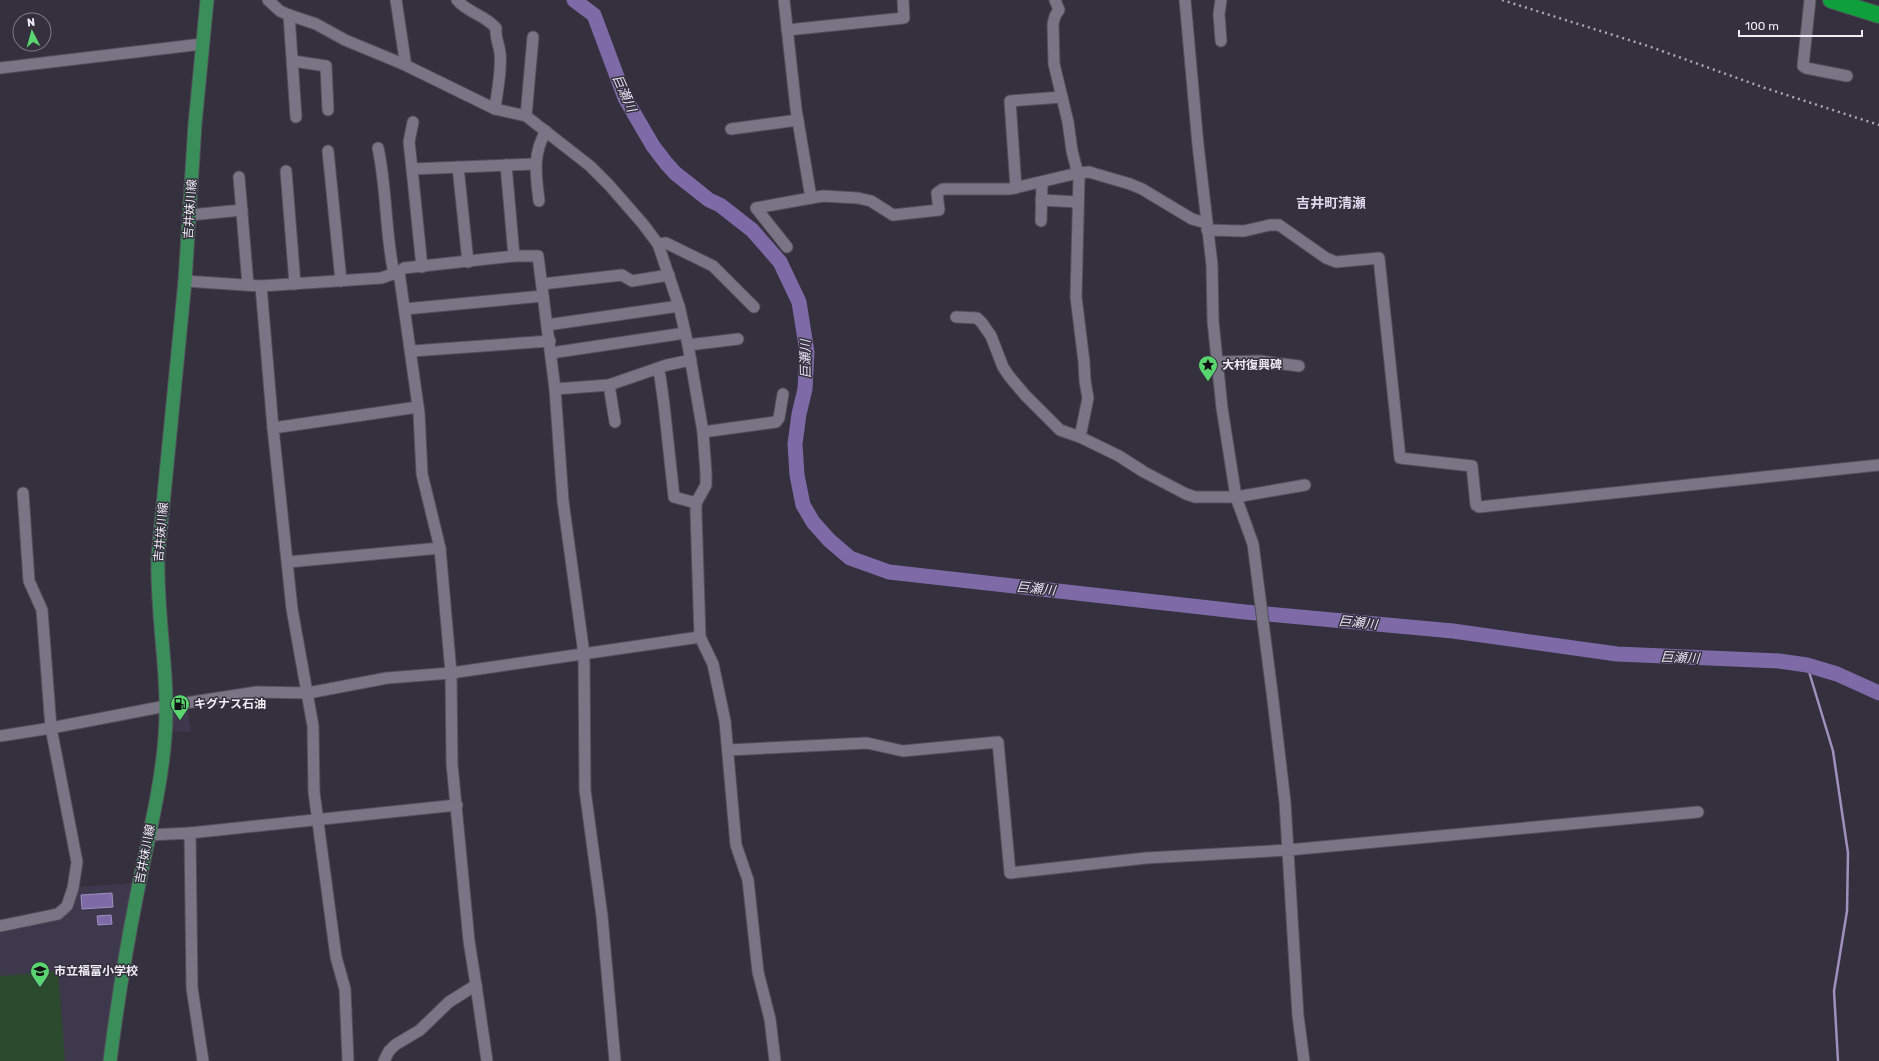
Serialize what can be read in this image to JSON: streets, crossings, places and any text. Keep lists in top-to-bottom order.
{
  "streets": {
    "main road": ["吉井妹川線"]
  },
  "districts": ["吉井町清瀬"],
  "water": ["巨瀬川"],
  "places": {
    "place": ["大村復興碑"],
    "fuel station": ["キグナス石油"],
    "school or university": ["市立福富小学校"]
  },
  "scale_bar": "100 m",
  "north": "top"
}
